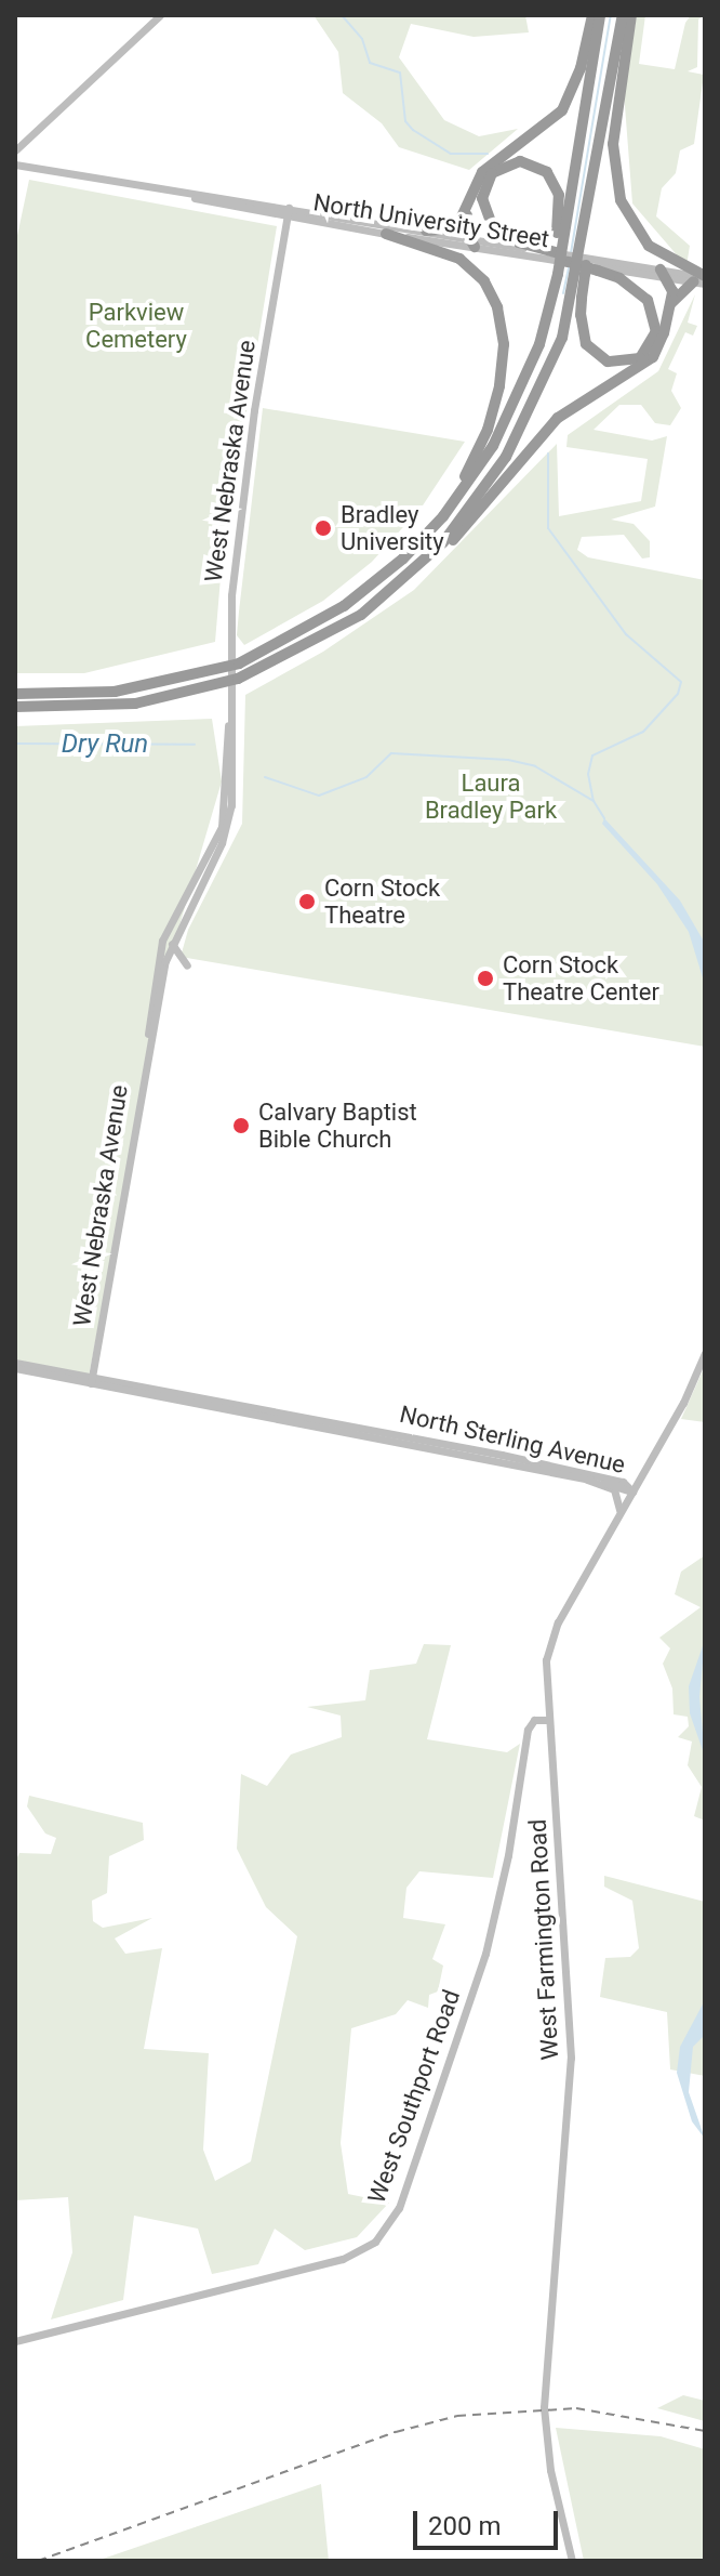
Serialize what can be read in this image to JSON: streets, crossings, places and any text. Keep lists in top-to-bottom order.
{
  "streets": {
    "main road": [
      "North University Street",
      "West Nebraska Avenue",
      "North Sterling Avenue",
      "West Farmington Road",
      "West Southport Road"
    ]
  },
  "crossings": [
    ["North University Street", "West Nebraska Avenue"],
    ["West Nebraska Avenue", "North Sterling Avenue"],
    ["North Sterling Avenue", "West Farmington Road"],
    ["West Farmington Road", "West Southport Road"]
  ],
  "water": ["Dry Run"],
  "parks": ["Parkview Cemetery", "Laura Bradley Park"],
  "places": [
    "Bradley University",
    "Corn Stock Theatre",
    "Corn Stock Theatre Center",
    "Calvary Baptist Bible Church"
  ],
  "scale_bar": "200 m"
}
